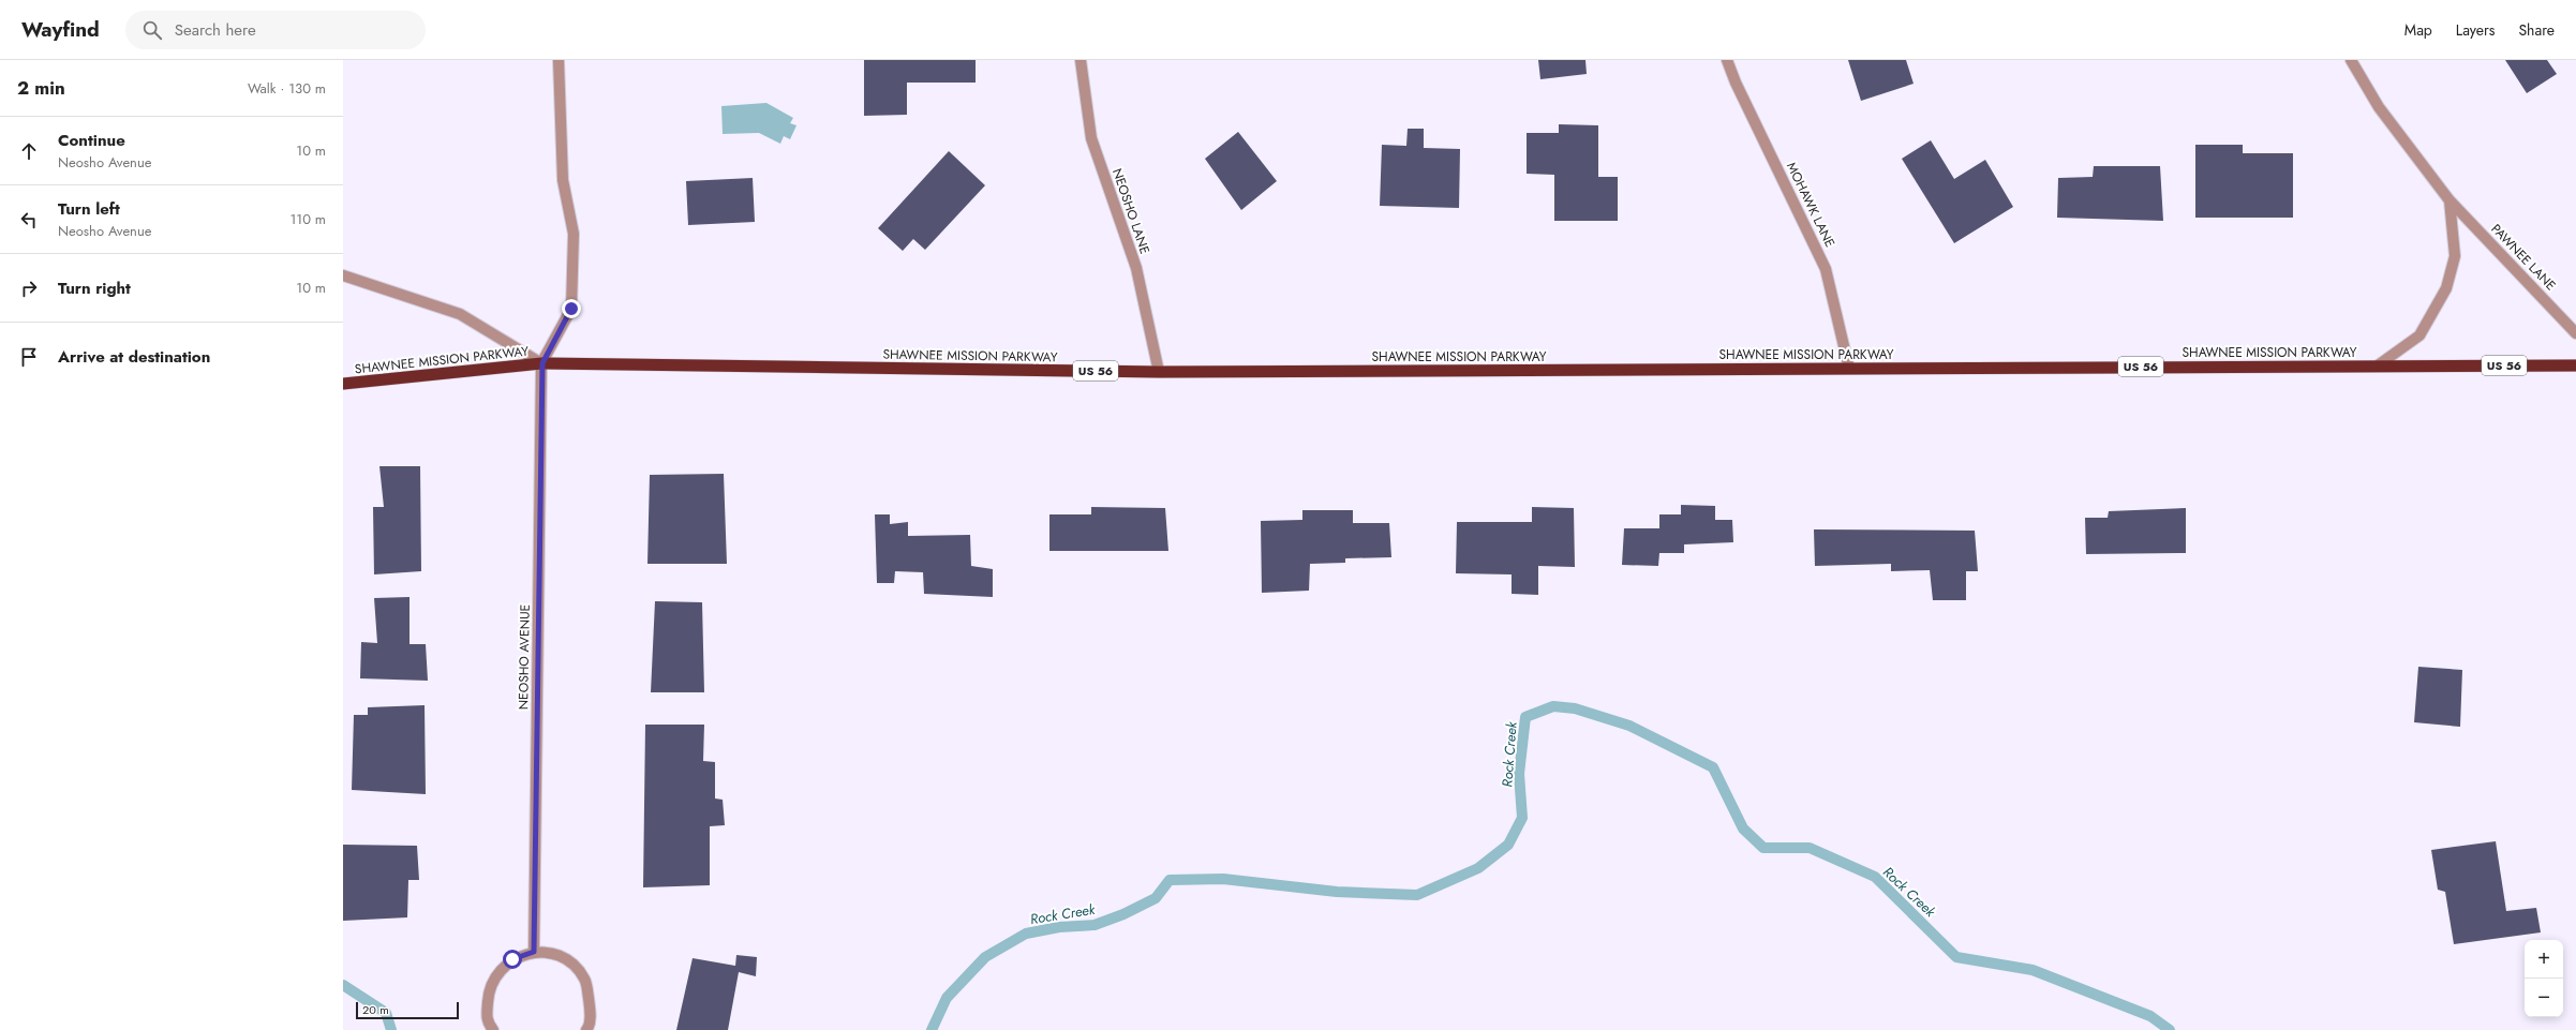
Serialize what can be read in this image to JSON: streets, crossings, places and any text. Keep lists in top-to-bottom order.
{
  "streets": {
    "highway": ["SHAWNEE MISSION PARKWAY", "US 56"],
    "street": [
      "MOHAWK LANE",
      "NEOSHO LANE",
      "PAWNEE LANE",
      "NEOSHO AVENUE"
    ]
  },
  "crossings": [
    ["MOHAWK LANE", "SHAWNEE MISSION PARKWAY"],
    ["NEOSHO LANE", "SHAWNEE MISSION PARKWAY"],
    ["SHAWNEE MISSION PARKWAY", "NEOSHO AVENUE"]
  ],
  "water": ["Rock Creek"],
  "scale_bar": "20 m",
  "page": {
    "header": "Wayfind",
    "search": "Search here",
    "nav": ["Map", "Layers", "Share"],
    "heading": ["2 min", "Walk · 130 m"],
    "list": [
      ["Continue", "Neosho Avenue", "10 m"],
      ["Turn left", "Neosho Avenue", "110 m"],
      ["Turn right", "10 m"],
      "Arrive at destination"
    ],
    "map_buttons": ["+", "−"],
    "scale": "20 m"
  }
}
